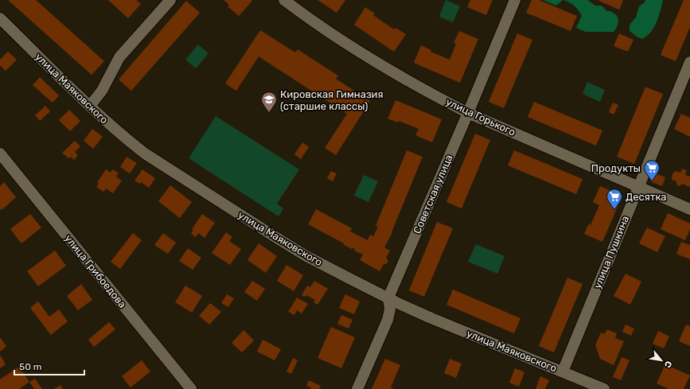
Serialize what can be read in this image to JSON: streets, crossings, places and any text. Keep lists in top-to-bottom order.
{
  "streets": {
    "street": [
      "улица Маяковского",
      "улица Горького",
      "Советская улица",
      "улица Пушкина",
      "улица Грибоедова"
    ]
  },
  "crossings": [
    ["улица Маяковского", "Советская улица"],
    ["улица Маяковского", "улица Пушкина"],
    ["улица Горького", "Советская улица"],
    ["улица Горького", "улица Пушкина"]
  ],
  "places": {
    "school or university": ["Кировская Гимназия (старшие классы)"],
    "supermarket": ["Продукты", "Десятка"]
  },
  "scale_bar": "50 m",
  "north": "bottom right"
}
